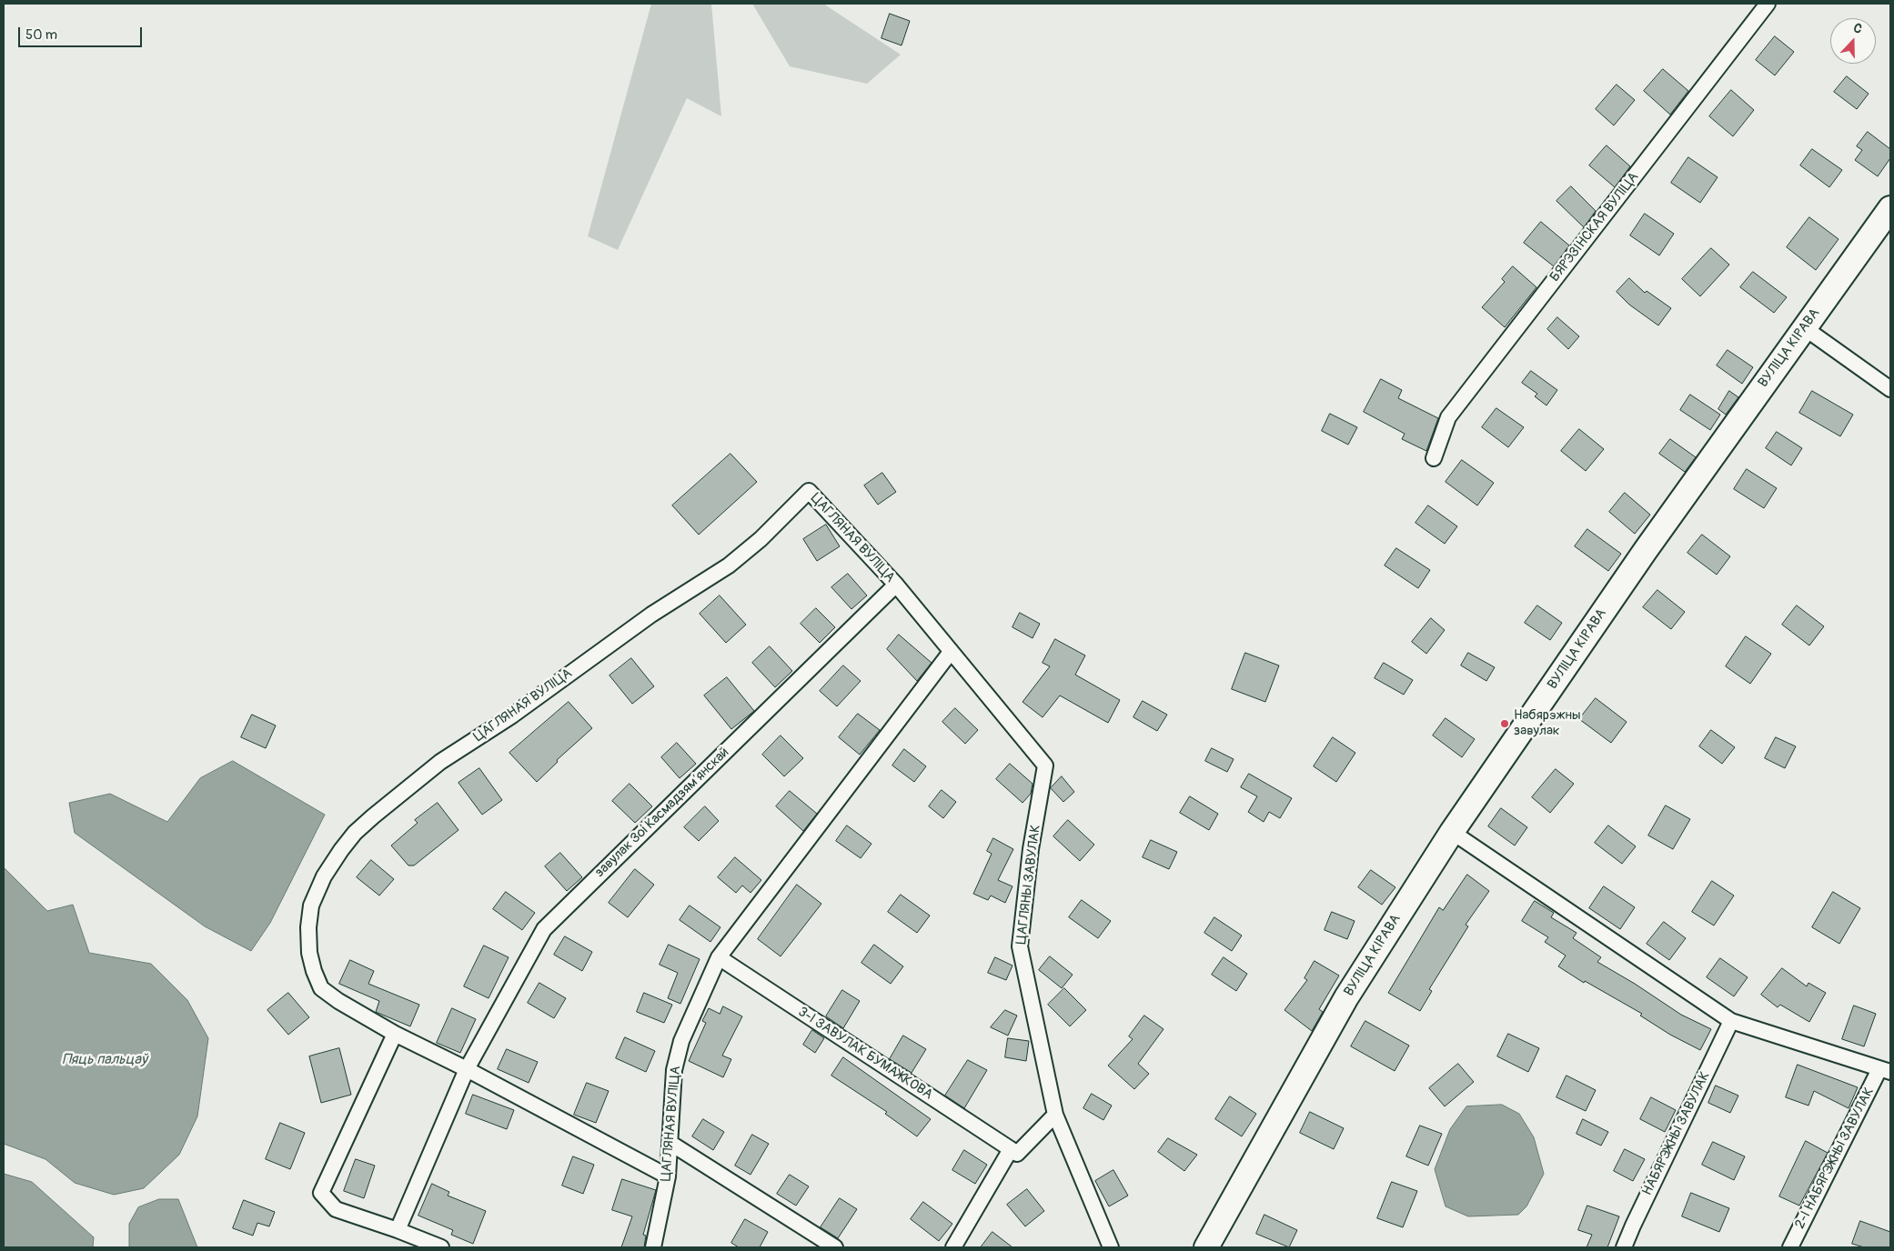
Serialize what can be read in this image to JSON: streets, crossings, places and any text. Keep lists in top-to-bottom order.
{
  "streets": {
    "main road": ["ВУЛІЦА КІРАВА"],
    "street": [
      "БЯРЭЗІНСКАЯ ВУЛІЦА",
      "ЦАГЛЯНАЯ ВУЛІЦА",
      "завулак Зоі Касмадзямʼянскай",
      "ЦАГЛЯНЫ ЗАВУЛАК",
      "3-І ЗАВУЛАК БУМАЖКОВА",
      "НАБЯРЭЖНЫ ЗАВУЛАК",
      "2-І НАБЯРЭЖНЫ ЗАВУЛАК"
    ]
  },
  "crossings": [
    ["ЦАГЛЯНАЯ ВУЛІЦА", "завулак Зоі Касмадзямʼянскай"],
    ["ЦАГЛЯНАЯ ВУЛІЦА", "ЦАГЛЯНЫ ЗАВУЛАК"],
    ["ЦАГЛЯНАЯ ВУЛІЦА", "3-І ЗАВУЛАК БУМАЖКОВА"]
  ],
  "water": ["Пяць пальцаў"],
  "places": ["Набярэжны завулак"],
  "scale_bar": "50 m",
  "north": "top"
}
